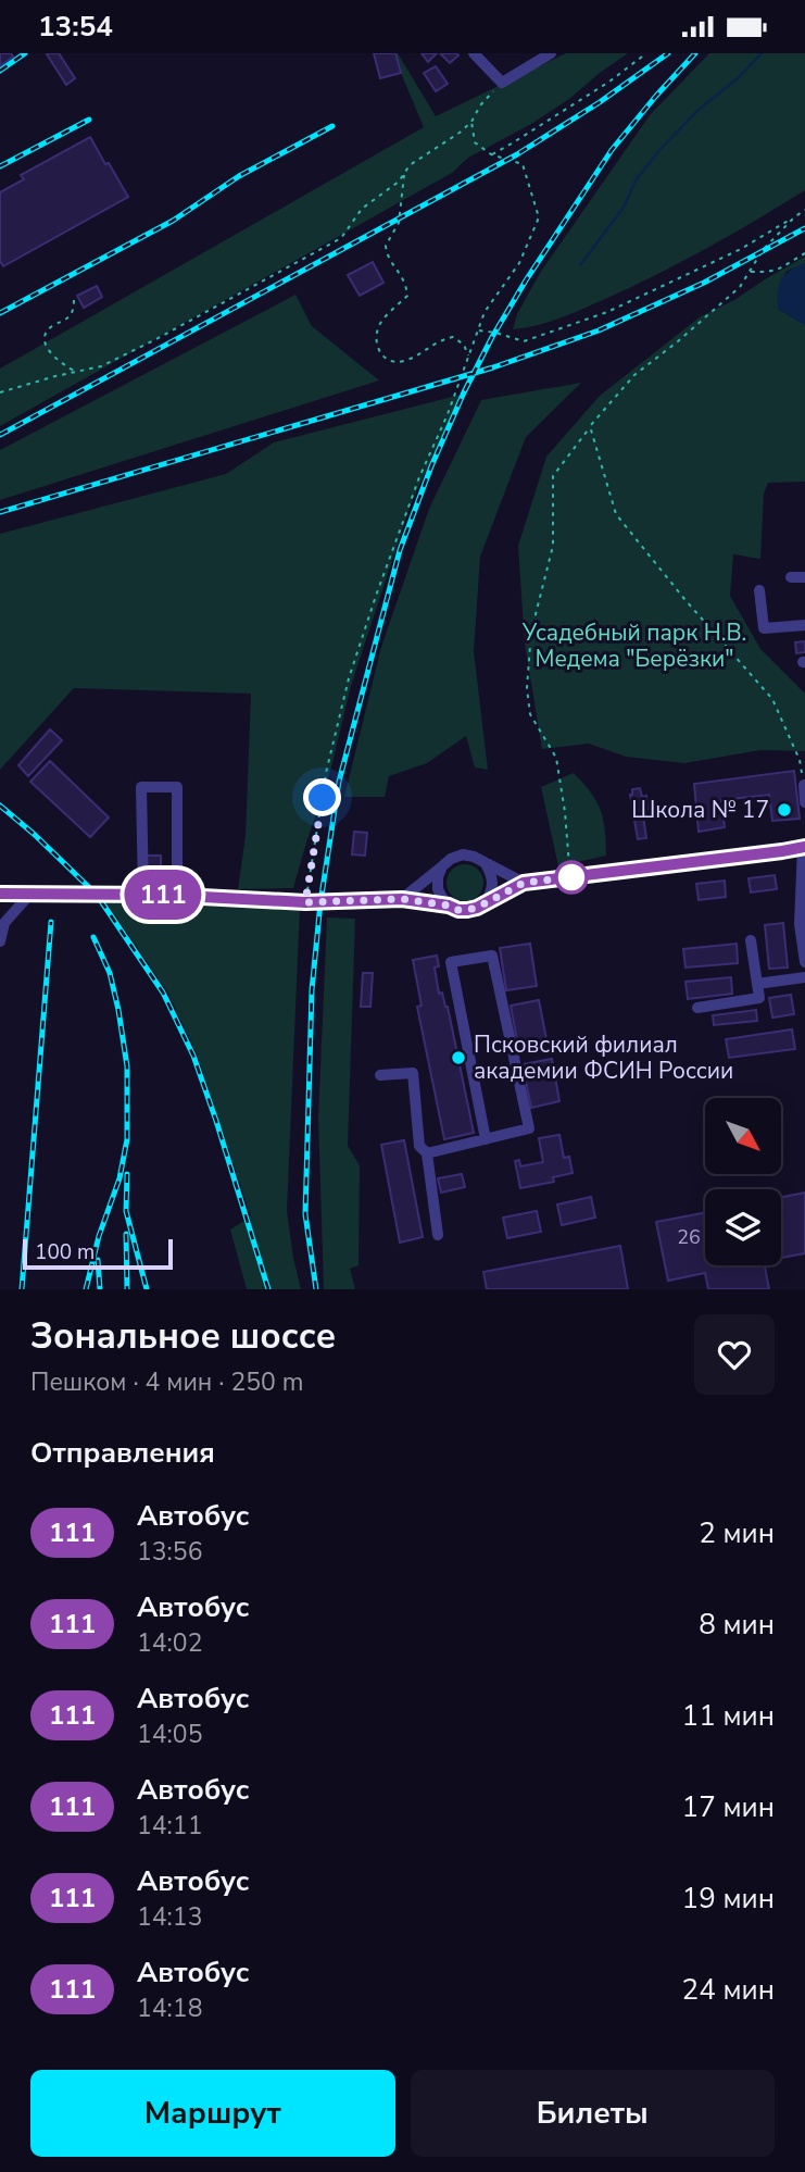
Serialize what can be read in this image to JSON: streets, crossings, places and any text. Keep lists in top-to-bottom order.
{
  "parks": ["Усадебный парк Н.В. Медема \"Берёзки\""],
  "places": ["Школа № 17", "Псковский филиал академии ФСИН России"],
  "lines": ["bus line 111"],
  "house_numbers": ["26"],
  "scale_bar": "100 m",
  "north": "bottom right",
  "page": {
    "status": "13:54",
    "on_map": "111",
    "scale": "100 m",
    "heading": [
      ["Зональное шоссе", "Пешком · 4 мин · 250 m"],
      "Отправления"
    ],
    "list": [
      {
        "mark": "111",
        "name": "Автобус",
        "note": "13:56",
        "value": "2 мин"
      },
      {
        "mark": "111",
        "name": "Автобус",
        "note": "14:02",
        "value": "8 мин"
      },
      {
        "mark": "111",
        "name": "Автобус",
        "note": "14:05",
        "value": "11 мин"
      },
      {
        "mark": "111",
        "name": "Автобус",
        "note": "14:11",
        "value": "17 мин"
      },
      {
        "mark": "111",
        "name": "Автобус",
        "note": "14:13",
        "value": "19 мин"
      },
      {
        "mark": "111",
        "name": "Автобус",
        "note": "14:18",
        "value": "24 мин"
      }
    ],
    "buttons": ["Маршрут", "Билеты"]
  }
}
